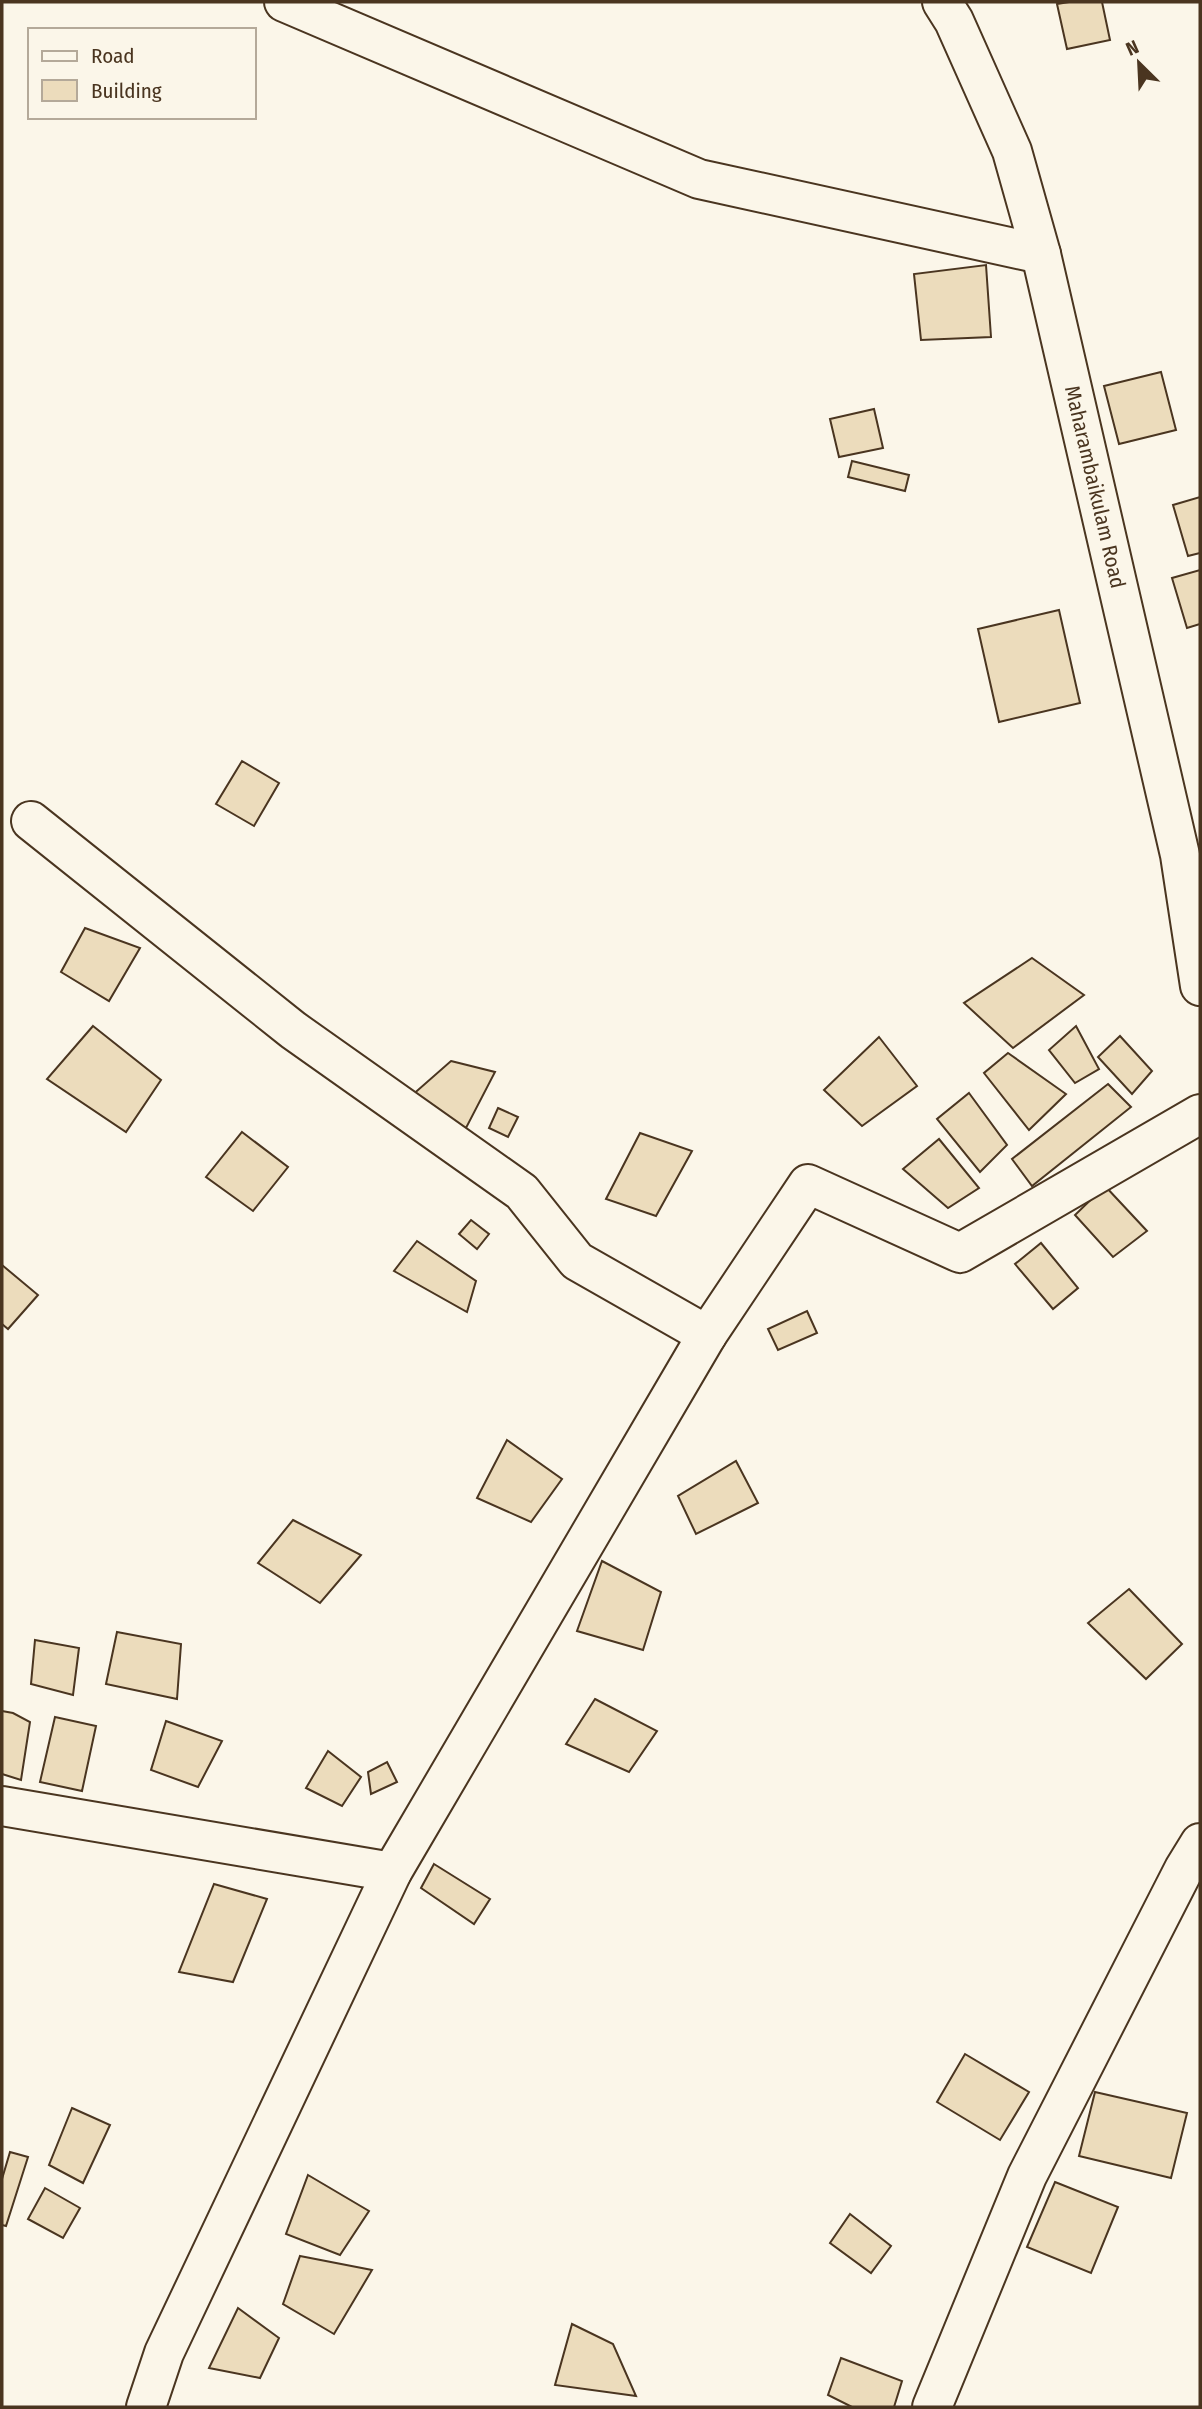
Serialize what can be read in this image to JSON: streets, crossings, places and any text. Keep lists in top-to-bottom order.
{
  "streets": {
    "street": ["Maharambaikulam Road"]
  },
  "legend": ["Road", "Building"],
  "north": "top left"
}
